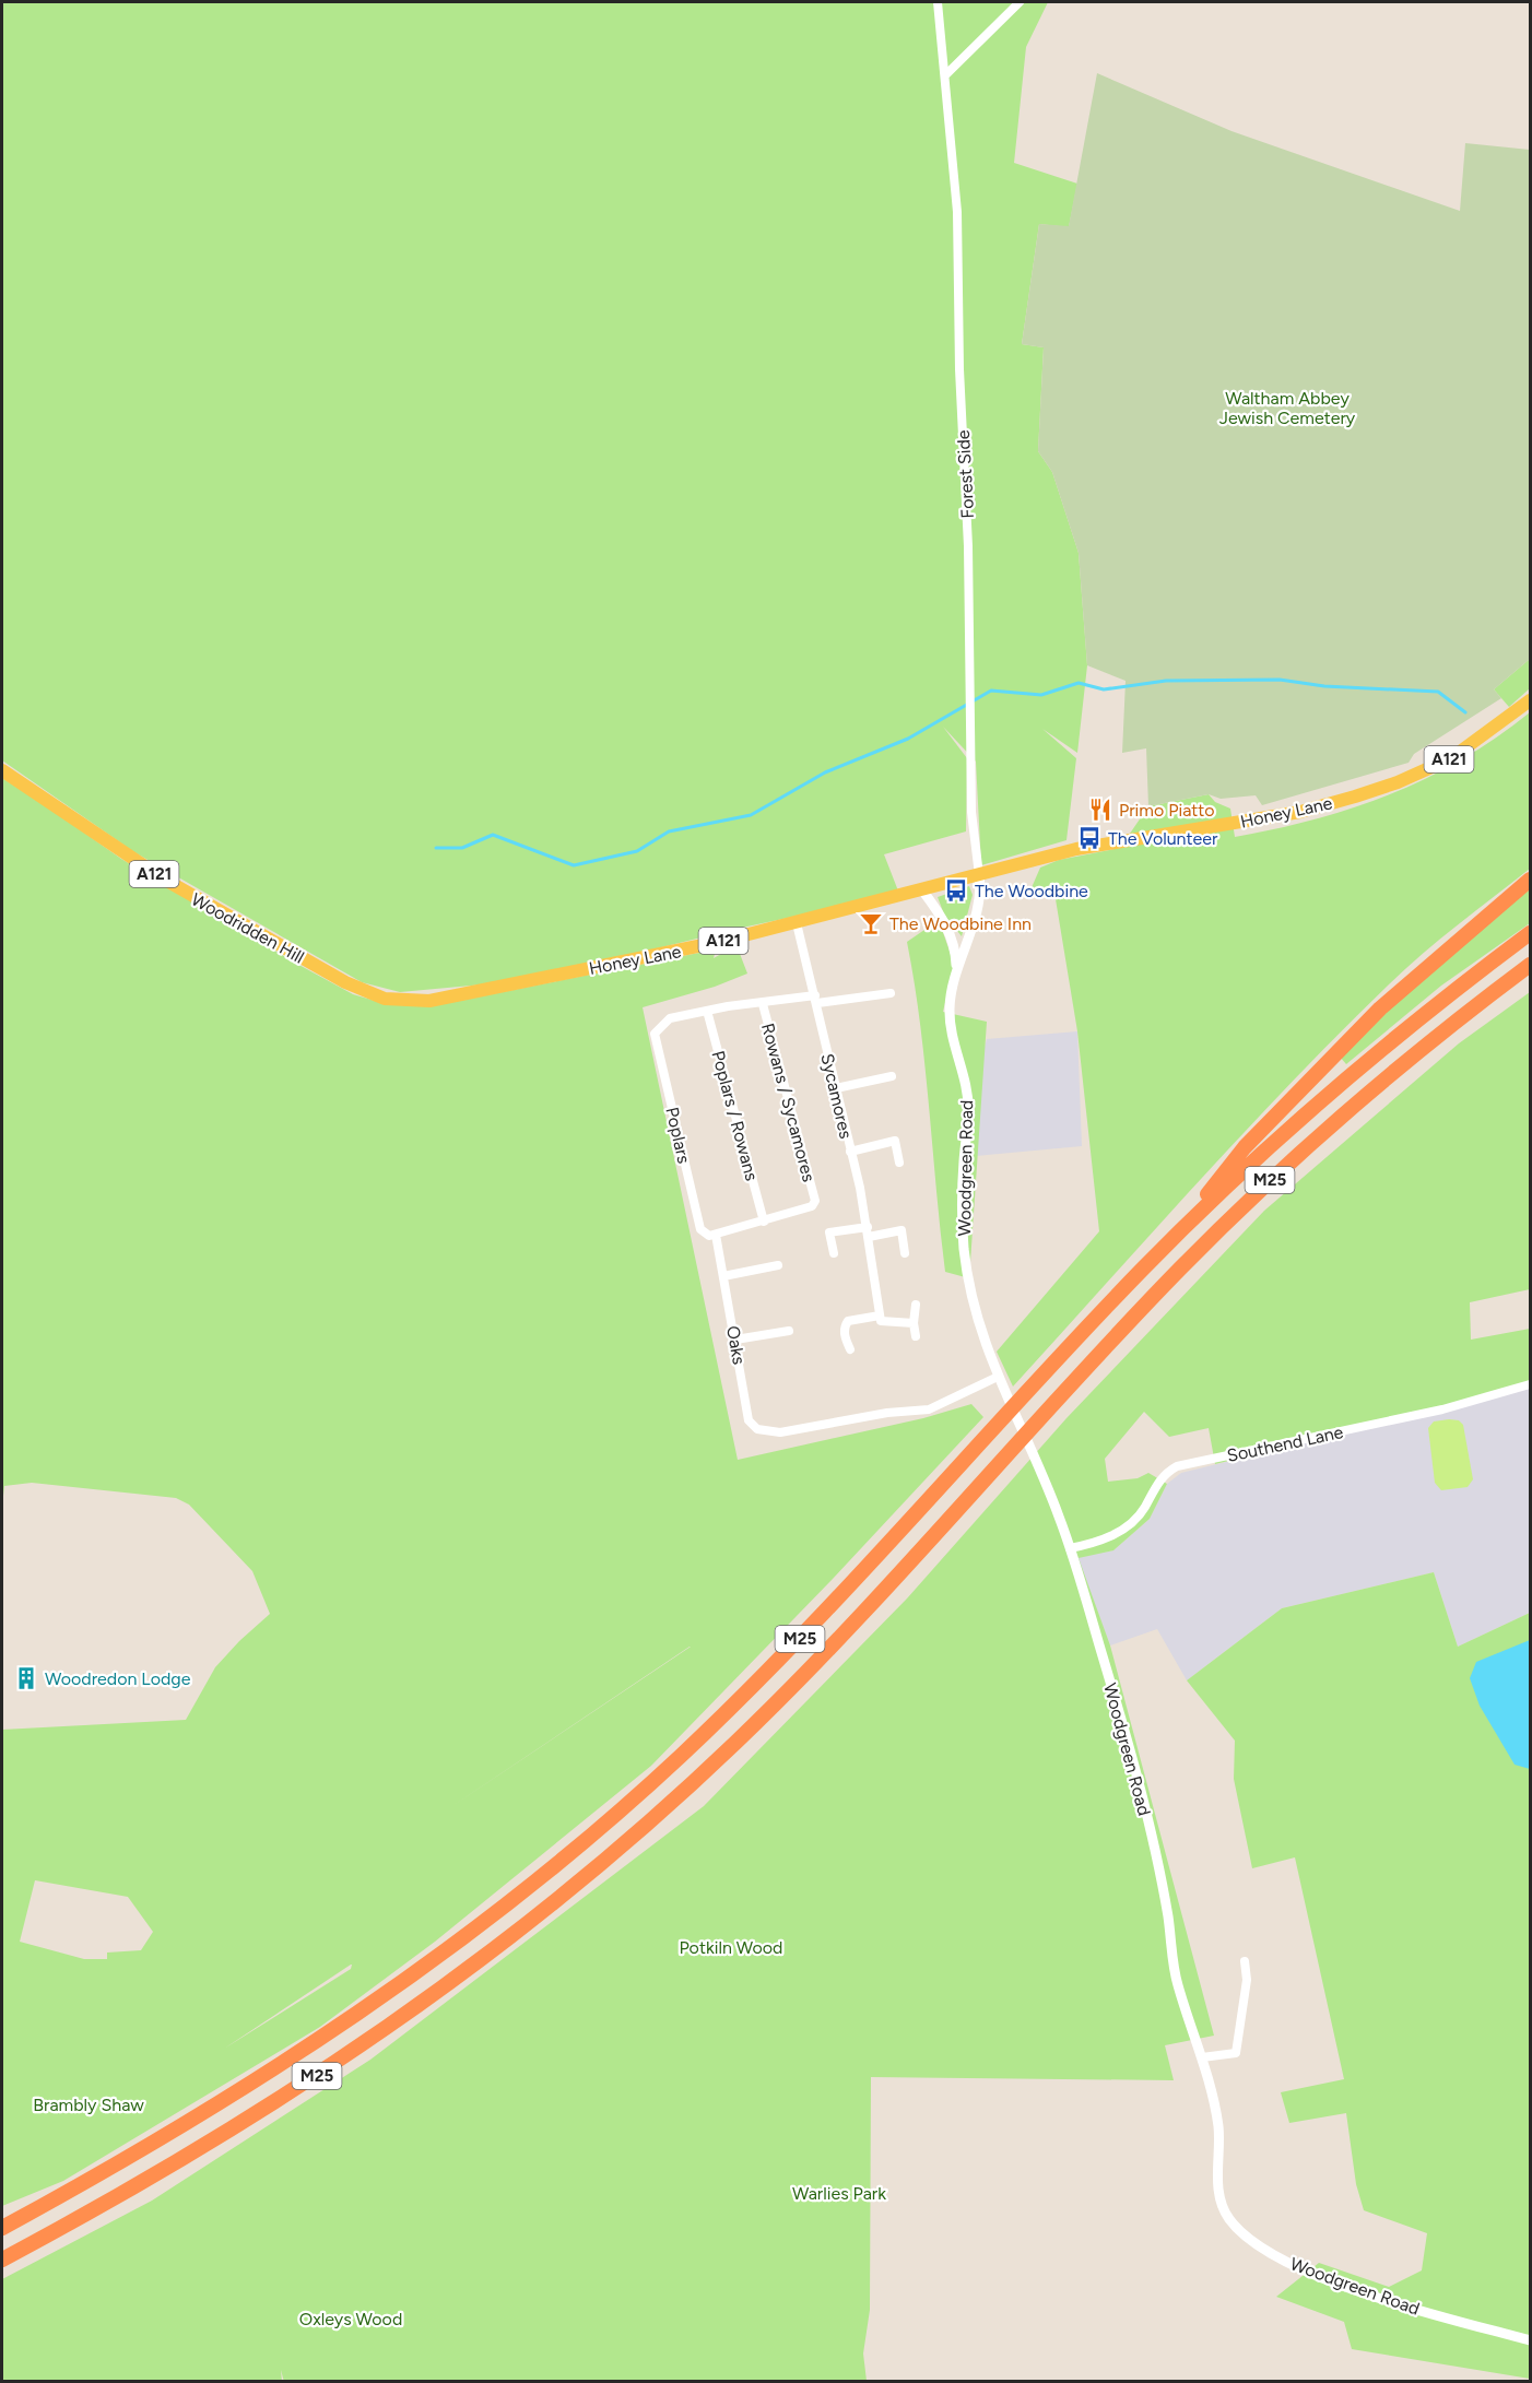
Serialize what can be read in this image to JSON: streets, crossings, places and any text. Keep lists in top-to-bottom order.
{
  "streets": {
    "highway": ["M25"],
    "main road": ["A121", "Honey Lane", "Woodridden Hill"],
    "street": [
      "Forest Side",
      "Sycamores",
      "Rowans / Sycamores",
      "Poplars / Rowans",
      "Poplars",
      "Woodgreen Road",
      "Oaks",
      "Southend Lane"
    ]
  },
  "crossings": [
    ["Forest Side", "Honey Lane"],
    ["Forest Side", "Woodgreen Road"],
    ["Honey Lane", "Woodridden Hill"],
    ["Honey Lane", "Sycamores"],
    ["Honey Lane", "Woodgreen Road"],
    ["Rowans / Sycamores", "Poplars / Rowans"],
    ["Poplars / Rowans", "Poplars"],
    ["Poplars", "Oaks"],
    ["Woodgreen Road", "Oaks"],
    ["Woodgreen Road", "Southend Lane"]
  ],
  "parks": [
    "Waltham Abbey Jewish Cemetery",
    "Potkiln Wood",
    "Brambly Shaw",
    "Warlies Park",
    "Oxleys Wood"
  ],
  "places": {
    "restaurant": ["Primo Piatto"],
    "bus stop": ["The Volunteer", "The Woodbine"],
    "bar": ["The Woodbine Inn"],
    "building": ["Woodredon Lodge"]
  }
}
